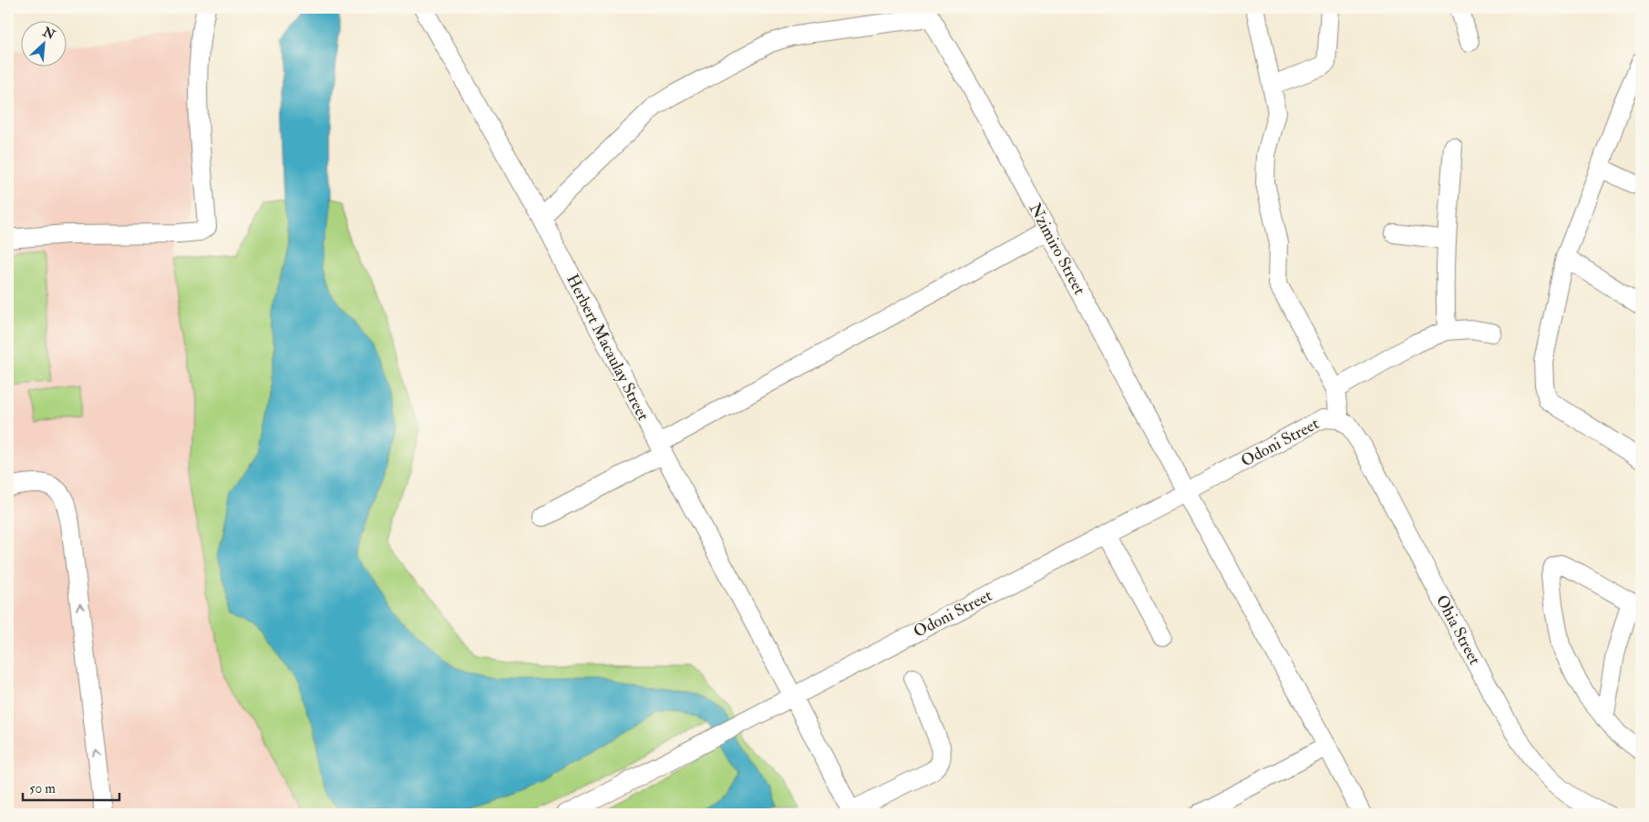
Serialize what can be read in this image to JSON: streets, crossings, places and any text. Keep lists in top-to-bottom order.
{
  "streets": {
    "street": [
      "Nzimiro Street",
      "Herbert Macaulay Street",
      "Odoni Street",
      "Ohia Street"
    ]
  },
  "crossings": [
    ["Nzimiro Street", "Odoni Street"],
    ["Herbert Macaulay Street", "Odoni Street"],
    ["Odoni Street", "Ohia Street"]
  ],
  "scale_bar": "50 m",
  "north": "top right"
}
